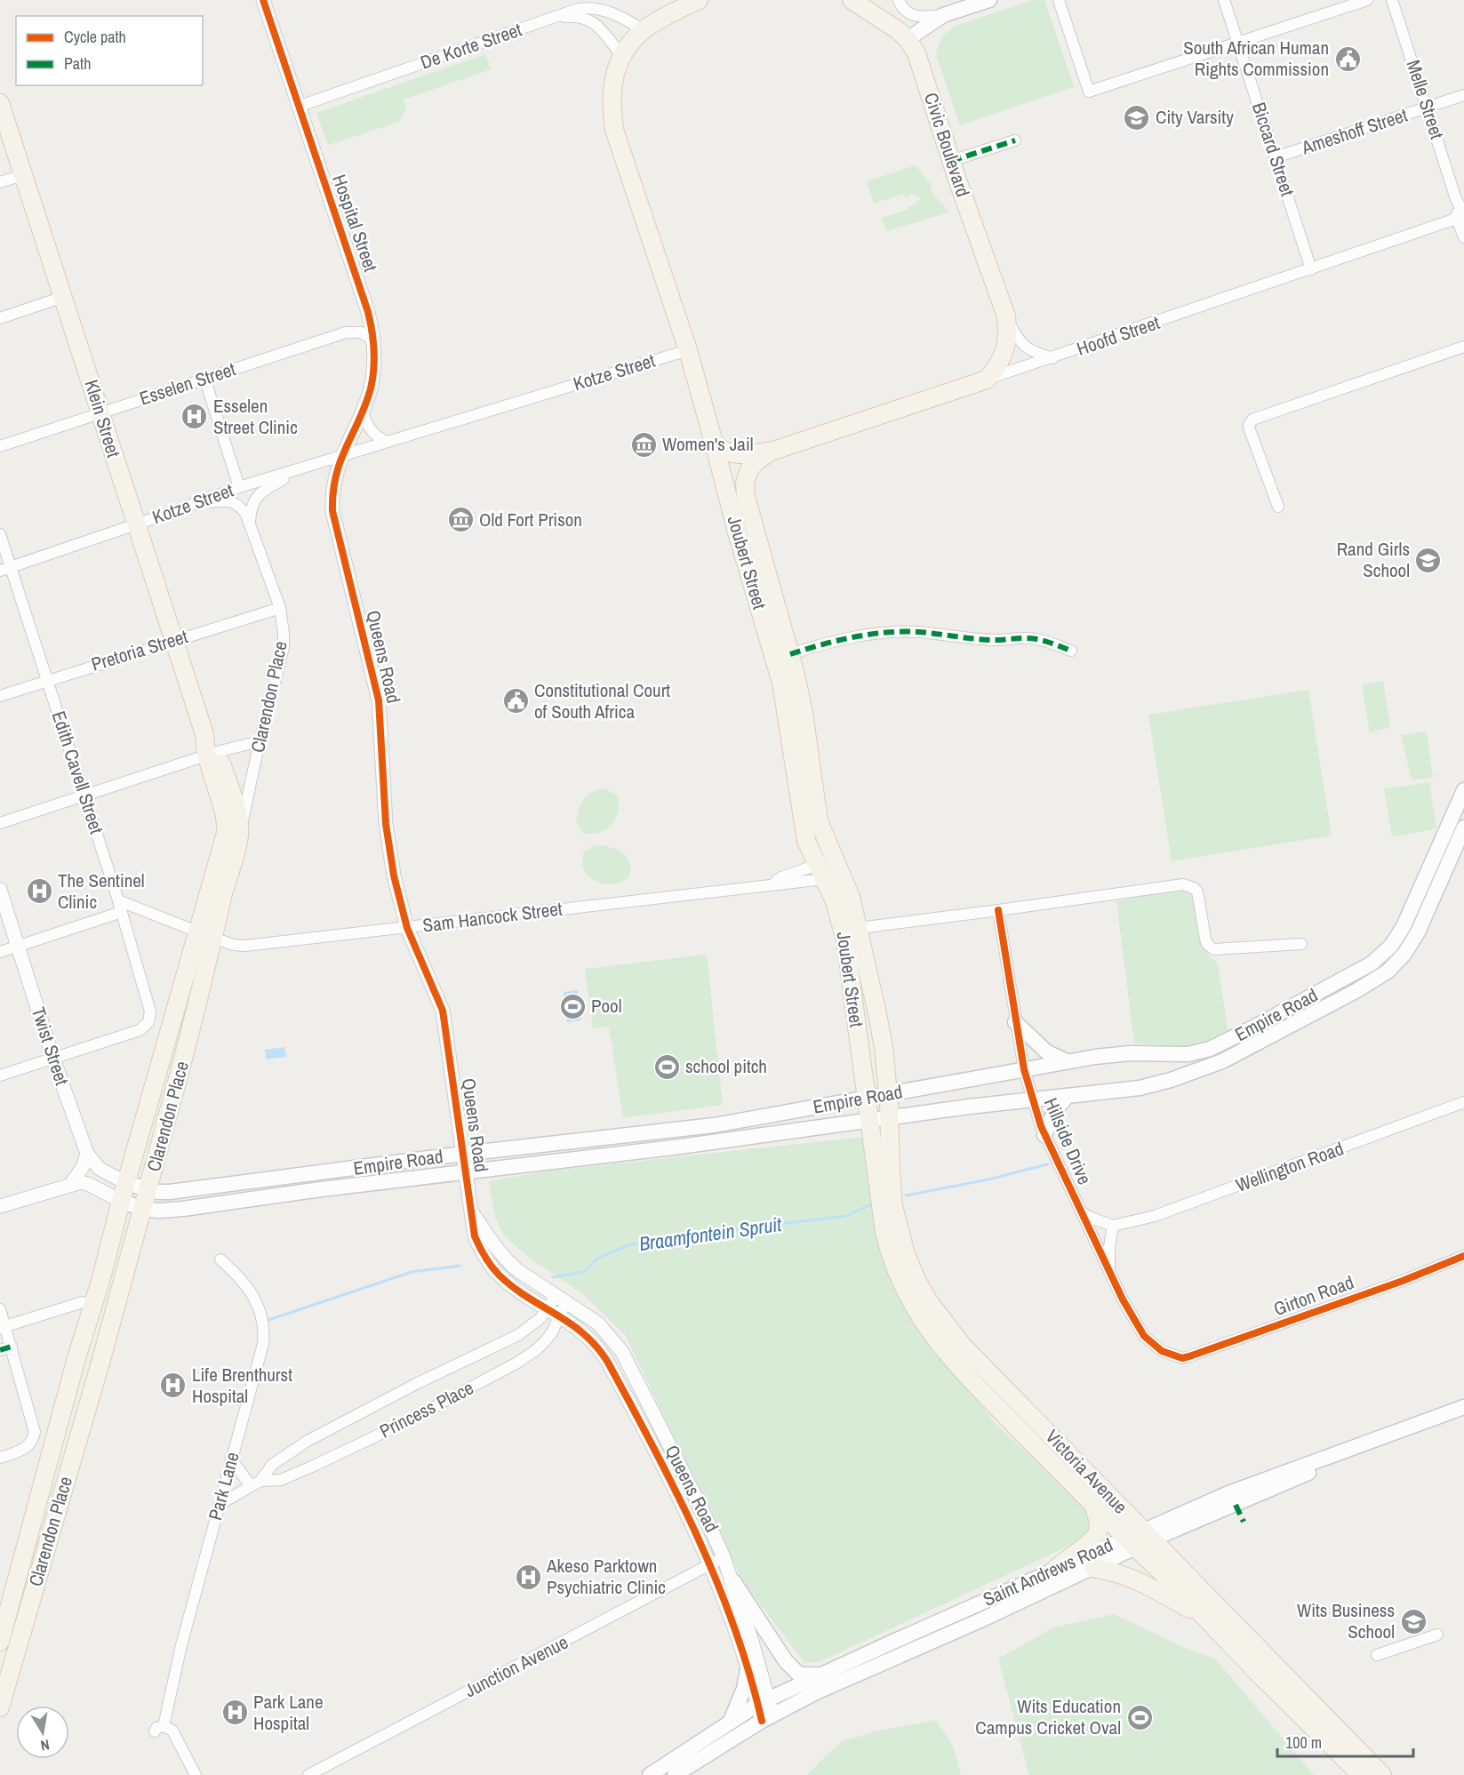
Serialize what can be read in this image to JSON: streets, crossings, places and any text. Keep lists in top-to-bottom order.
{
  "streets": {
    "main road": [
      "Civic Boulevard",
      "Hoofd Street",
      "Klein Street",
      "Joubert Street",
      "Clarendon Place",
      "Empire Road",
      "Victoria Avenue",
      "Saint Andrews Road"
    ],
    "street": [
      "De Korte Street",
      "Melle Street",
      "Ameshoff Street",
      "Biccard Street",
      "Hospital Street",
      "Kotze Street",
      "Esselen Street",
      "Pretoria Street",
      "Queens Road",
      "Edith Cavell Street",
      "Sam Hancock Street",
      "Twist Street",
      "Hillside Drive",
      "Wellington Road",
      "Girton Road",
      "Princess Place",
      "Park Lane",
      "Junction Avenue"
    ]
  },
  "crossings": [
    ["De Korte Street", "Hospital Street"],
    ["De Korte Street", "Joubert Street"],
    ["Melle Street", "Ameshoff Street"],
    ["Melle Street", "Hoofd Street"],
    ["Ameshoff Street", "Biccard Street"],
    ["Civic Boulevard", "Hoofd Street"],
    ["Biccard Street", "Hoofd Street"],
    ["Hospital Street", "Kotze Street"],
    ["Hospital Street", "Esselen Street"],
    ["Hospital Street", "Queens Road"],
    ["Hoofd Street", "Joubert Street"],
    ["Kotze Street", "Klein Street"],
    ["Kotze Street", "Joubert Street"],
    ["Kotze Street", "Queens Road"],
    ["Kotze Street", "Clarendon Place"],
    ["Kotze Street", "Edith Cavell Street"],
    ["Esselen Street", "Klein Street"],
    ["Klein Street", "Pretoria Street"],
    ["Klein Street", "Clarendon Place"],
    ["Joubert Street", "Sam Hancock Street"],
    ["Joubert Street", "Empire Road"],
    ["Joubert Street", "Victoria Avenue"],
    ["Pretoria Street", "Clarendon Place"],
    ["Pretoria Street", "Edith Cavell Street"],
    ["Queens Road", "Sam Hancock Street"],
    ["Queens Road", "Empire Road"],
    ["Queens Road", "Princess Place"],
    ["Queens Road", "Saint Andrews Road"],
    ["Queens Road", "Junction Avenue"],
    ["Clarendon Place", "Sam Hancock Street"],
    ["Clarendon Place", "Empire Road"],
    ["Clarendon Place", "Twist Street"],
    ["Edith Cavell Street", "Sam Hancock Street"],
    ["Edith Cavell Street", "Twist Street"],
    ["Empire Road", "Twist Street"],
    ["Empire Road", "Hillside Drive"],
    ["Empire Road", "Victoria Avenue"],
    ["Hillside Drive", "Girton Road"],
    ["Princess Place", "Park Lane"],
    ["Victoria Avenue", "Saint Andrews Road"]
  ],
  "water": ["Braamfontein Spruit"],
  "places": {
    "public building": ["South African Human Rights Commission", "Constitutional Court of South Africa"],
    "school or university": ["City Varsity", "Rand Girls School", "Wits Business School"],
    "hospital": [
      "Esselen Street Clinic",
      "The Sentinel Clinic",
      "Life Brenthurst Hospital",
      "Akeso Parktown Psychiatric Clinic",
      "Park Lane Hospital"
    ],
    "museum": ["Women's Jail", "Old Fort Prison"],
    "sports": ["Pool", "school pitch", "Wits Education Campus Cricket Oval"]
  },
  "legend": ["Cycle path", "Path"],
  "scale_bar": "100 m",
  "north": "bottom"
}
